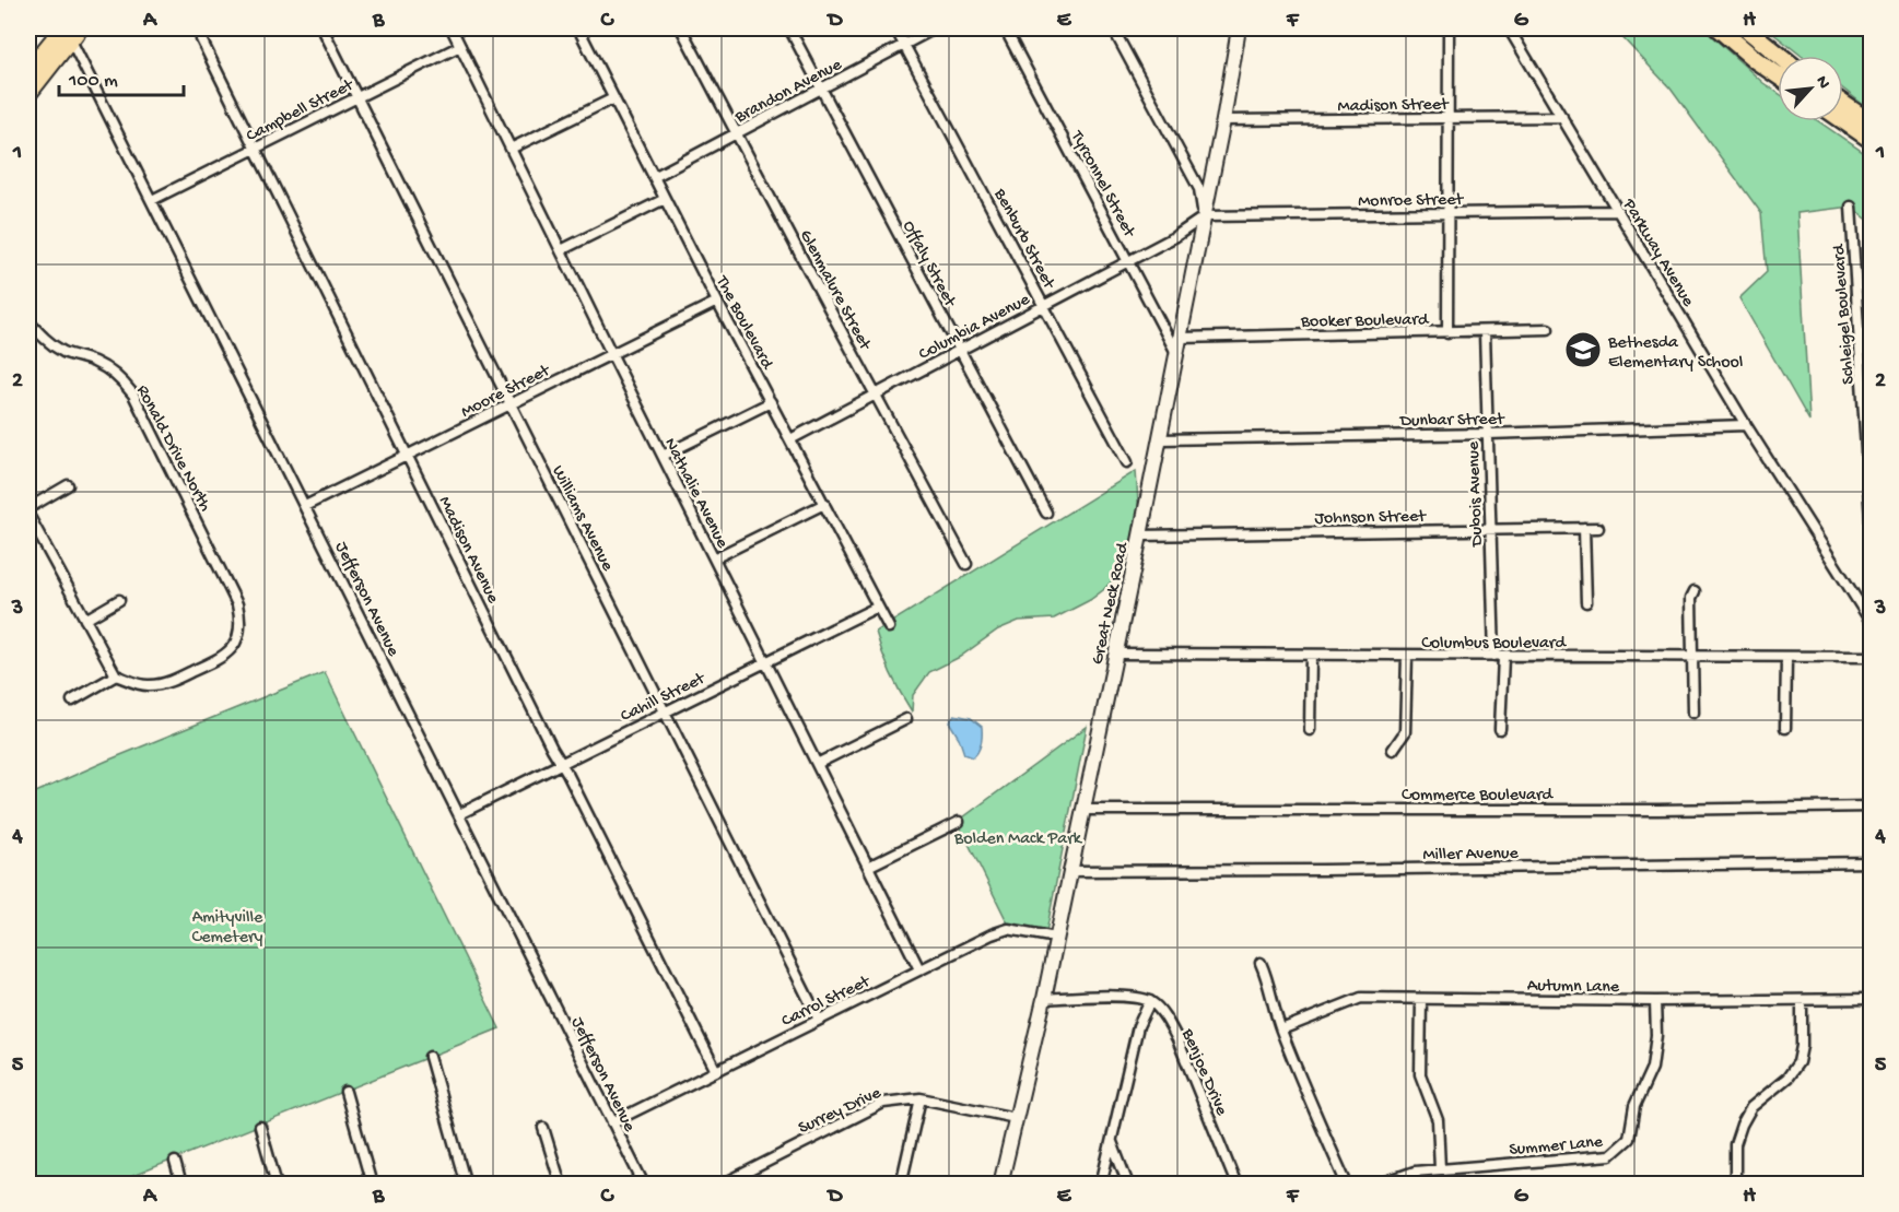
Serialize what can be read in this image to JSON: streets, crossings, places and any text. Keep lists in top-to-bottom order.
{
  "streets": {
    "main road": ["Great Neck Road"],
    "street": [
      "Brandon Avenue",
      "Madison Street",
      "Campbell Street",
      "Tyrconnel Street",
      "Monroe Street",
      "Benburb Street",
      "Parkway Avenue",
      "Offaly Street",
      "Glenmalure Street",
      "Schleigel Boulevard",
      "Booker Boulevard",
      "The Boulevard",
      "Columbia Avenue",
      "Moore Street",
      "Dunbar Street",
      "Ronald Drive North",
      "Nathalie Avenue",
      "Dubois Avenue",
      "Johnson Street",
      "Williams Avenue",
      "Madison Avenue",
      "Jefferson Avenue",
      "Columbus Boulevard",
      "Cahill Street",
      "Commerce Boulevard",
      "Miller Avenue",
      "Autumn Lane",
      "Carrol Street",
      "Benjoe Drive",
      "Surrey Drive",
      "Summer Lane"
    ]
  },
  "crossings": [
    ["Brandon Avenue", "Benburb Street"],
    ["Brandon Avenue", "Offaly Street"],
    ["Brandon Avenue", "Glenmalure Street"],
    ["Brandon Avenue", "The Boulevard"],
    ["Madison Street", "Parkway Avenue"],
    ["Madison Street", "Great Neck Road"],
    ["Campbell Street", "Nathalie Avenue"],
    ["Campbell Street", "Williams Avenue"],
    ["Campbell Street", "Madison Avenue"],
    ["Campbell Street", "Jefferson Avenue"],
    ["Tyrconnel Street", "Columbia Avenue"],
    ["Tyrconnel Street", "Great Neck Road"],
    ["Monroe Street", "Parkway Avenue"],
    ["Monroe Street", "Columbia Avenue"],
    ["Monroe Street", "Great Neck Road"],
    ["Benburb Street", "Columbia Avenue"],
    ["Parkway Avenue", "Dunbar Street"],
    ["Offaly Street", "Columbia Avenue"],
    ["Glenmalure Street", "Columbia Avenue"],
    ["Booker Boulevard", "Dubois Avenue"],
    ["Booker Boulevard", "Great Neck Road"],
    ["The Boulevard", "Columbia Avenue"],
    ["The Boulevard", "Moore Street"],
    ["The Boulevard", "Cahill Street"],
    ["Columbia Avenue", "Great Neck Road"],
    ["Moore Street", "Nathalie Avenue"],
    ["Moore Street", "Williams Avenue"],
    ["Moore Street", "Madison Avenue"],
    ["Moore Street", "Jefferson Avenue"],
    ["Dunbar Street", "Dubois Avenue"],
    ["Dunbar Street", "Great Neck Road"],
    ["Nathalie Avenue", "Cahill Street"],
    ["Nathalie Avenue", "Carrol Street"],
    ["Dubois Avenue", "Johnson Street"],
    ["Dubois Avenue", "Columbus Boulevard"],
    ["Johnson Street", "Great Neck Road"],
    ["Williams Avenue", "Cahill Street"],
    ["Williams Avenue", "Carrol Street"],
    ["Madison Avenue", "Cahill Street"],
    ["Madison Avenue", "Carrol Street"],
    ["Jefferson Avenue", "Cahill Street"],
    ["Jefferson Avenue", "Carrol Street"],
    ["Great Neck Road", "Columbus Boulevard"],
    ["Great Neck Road", "Commerce Boulevard"],
    ["Great Neck Road", "Miller Avenue"],
    ["Great Neck Road", "Carrol Street"],
    ["Great Neck Road", "Surrey Drive"],
    ["Autumn Lane", "Summer Lane"]
  ],
  "parks": ["Bolden Mack Park", "Amityville Cemetery"],
  "places": {
    "school or university": ["Bethesda Elementary School"]
  },
  "scale_bar": "100 m",
  "north": "top right",
  "grid": {
    "columns": [
      "A",
      "B",
      "C",
      "D",
      "E",
      "F",
      "G",
      "H"
    ],
    "rows": [
      "1",
      "2",
      "3",
      "4",
      "5"
    ]
  }
}
